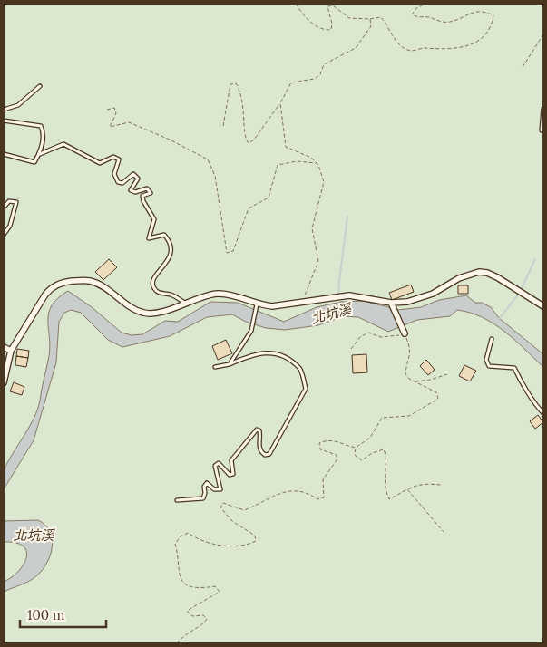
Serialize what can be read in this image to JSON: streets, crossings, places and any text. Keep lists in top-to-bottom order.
{
  "water": ["北坑溪"],
  "scale_bar": "100 m"
}
